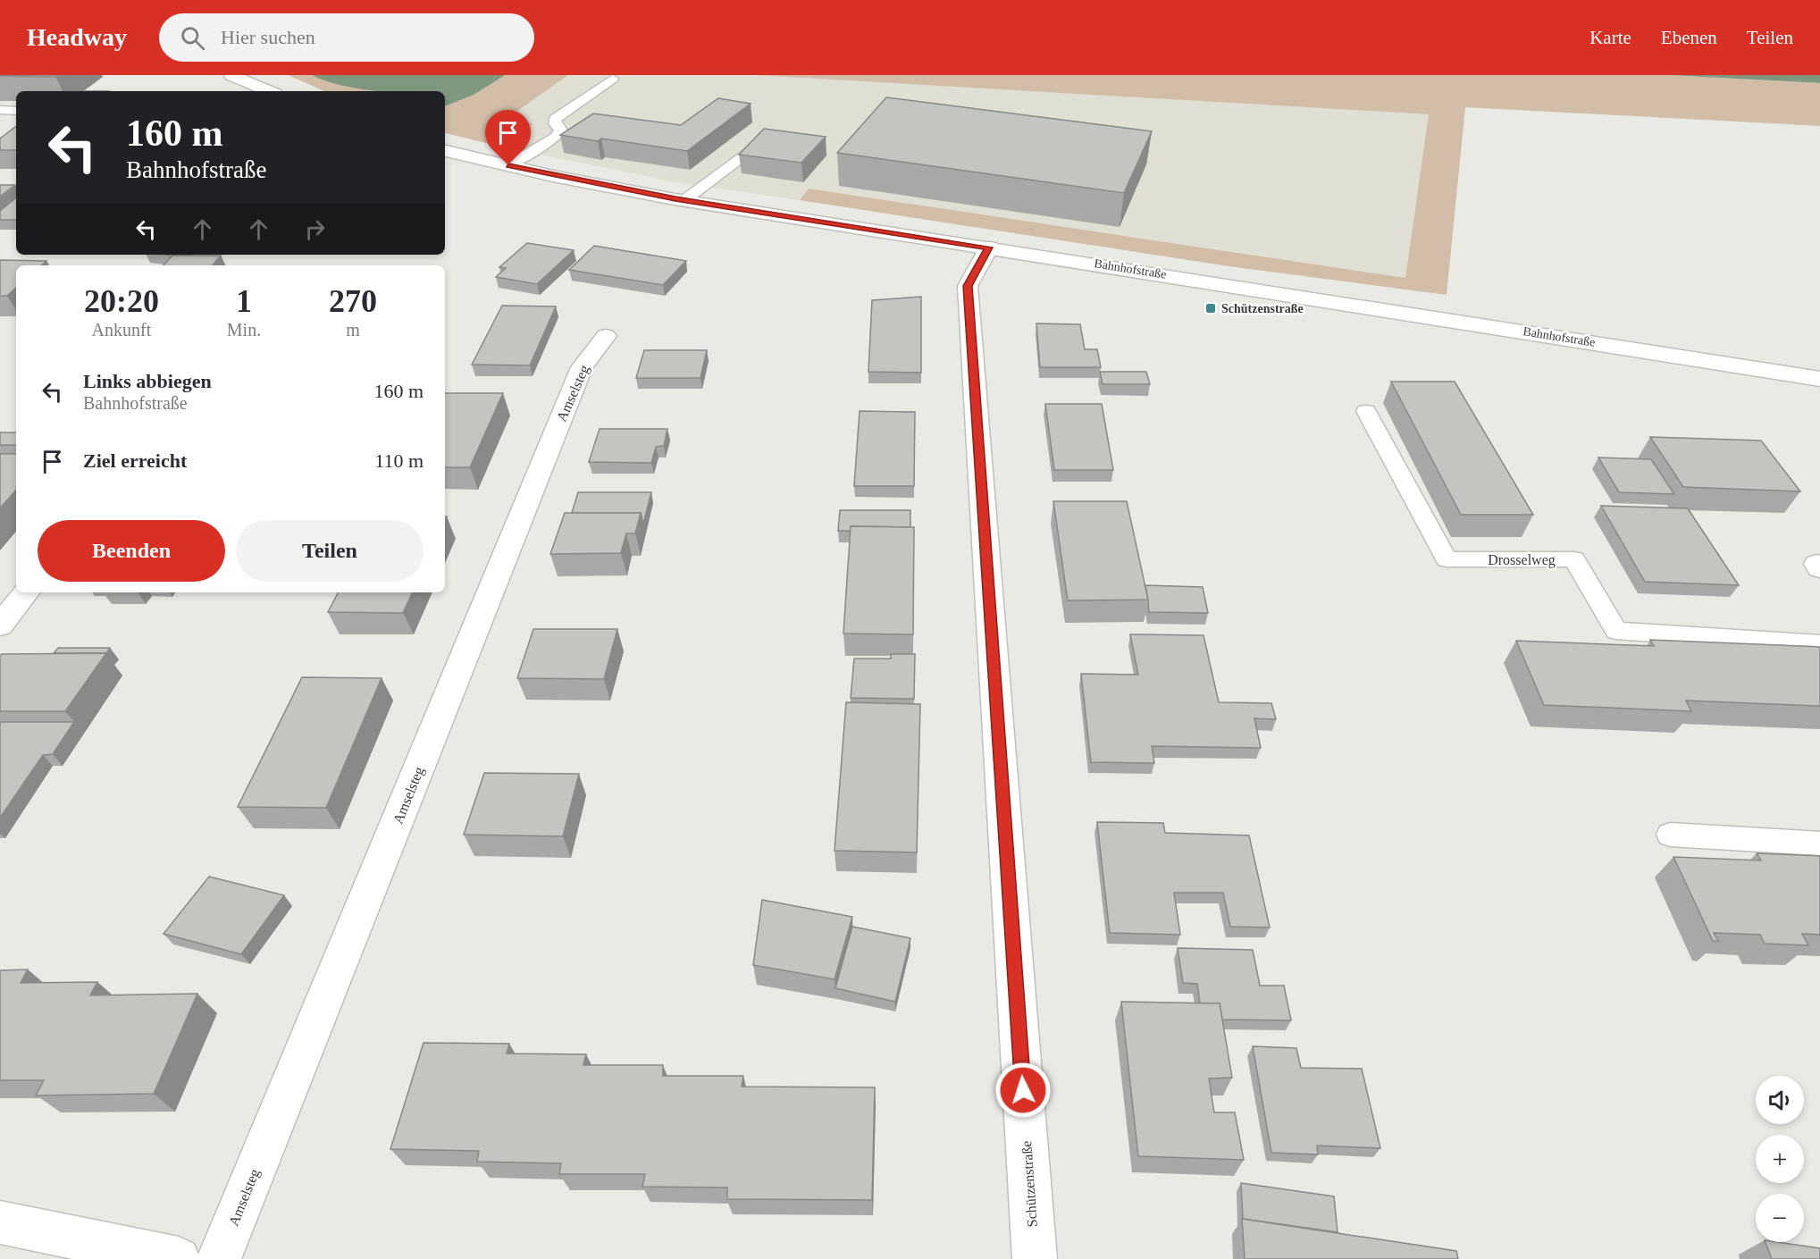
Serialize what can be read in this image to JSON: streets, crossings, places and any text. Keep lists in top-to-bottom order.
{
  "streets": {
    "street": ["Bahnhofstraße", "Amselsteg", "Schützenstraße"],
    "lane": ["Drosselweg"]
  },
  "crossings": [
    ["Bahnhofstraße", "Schützenstraße"]
  ],
  "places": {
    "transit": ["Schützenstraße"]
  },
  "page": {
    "header": "Headway",
    "search": "Hier suchen",
    "nav": ["Karte", "Ebenen", "Teilen"],
    "turn": ["160 m", "Bahnhofstraße"],
    "eta": [
      "20:20",
      "Ankunft",
      "1",
      "Min.",
      "270",
      "m"
    ],
    "list": [
      {
        "name": "Links abbiegen",
        "note": "Bahnhofstraße",
        "value": "160 m"
      },
      {
        "name": "Ziel erreicht",
        "value": "110 m"
      }
    ],
    "buttons": ["Beenden", "Teilen"],
    "map_buttons": ["+", "−"]
  }
}
